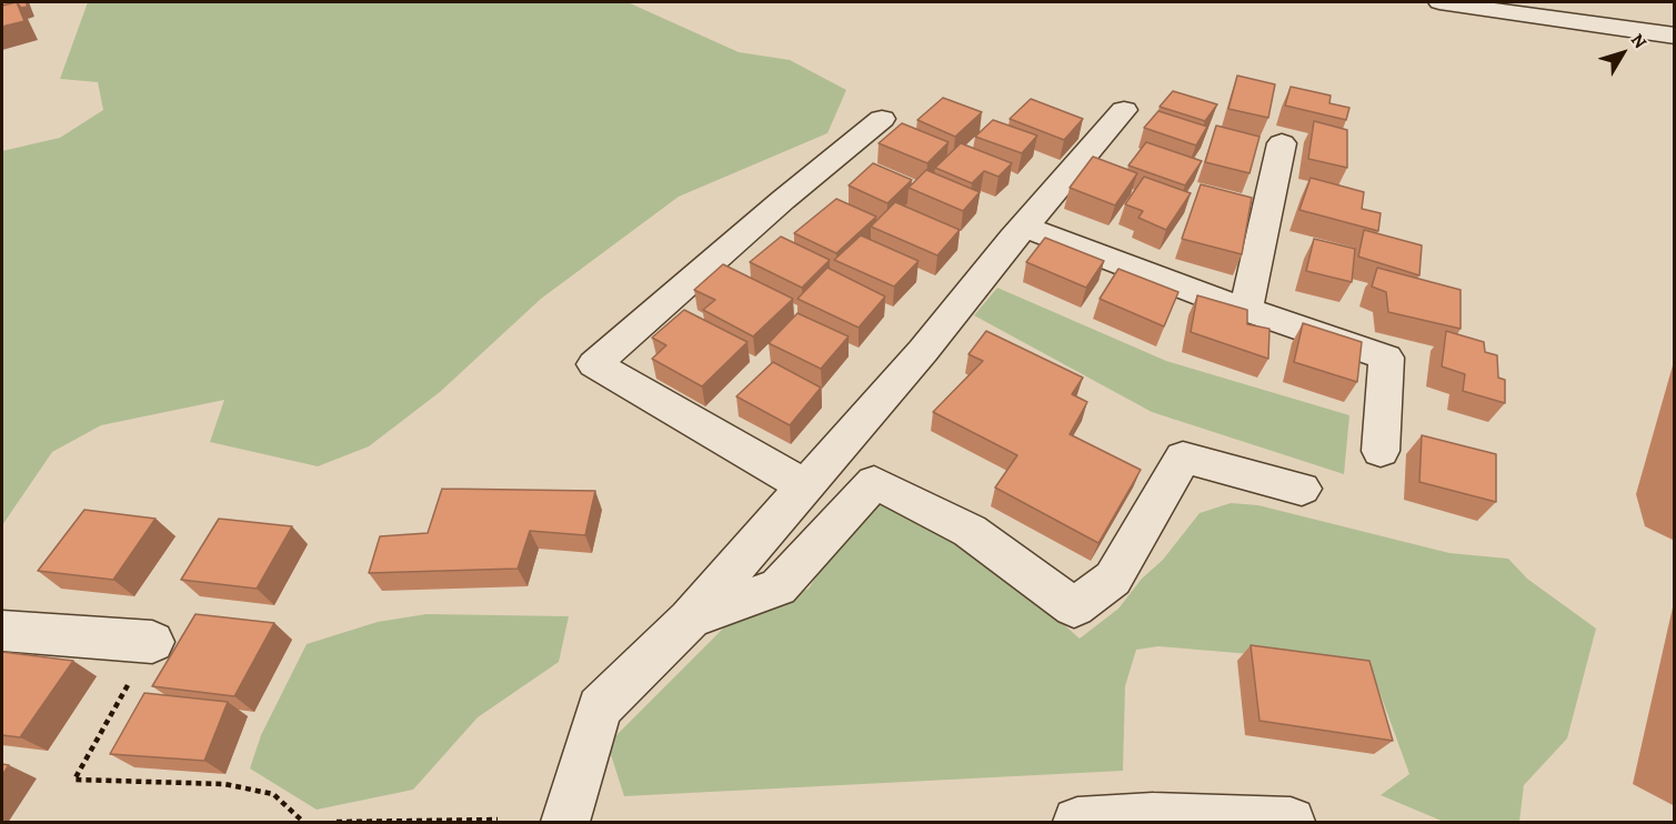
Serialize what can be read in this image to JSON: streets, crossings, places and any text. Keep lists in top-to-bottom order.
{
  "north": "top right"
}
